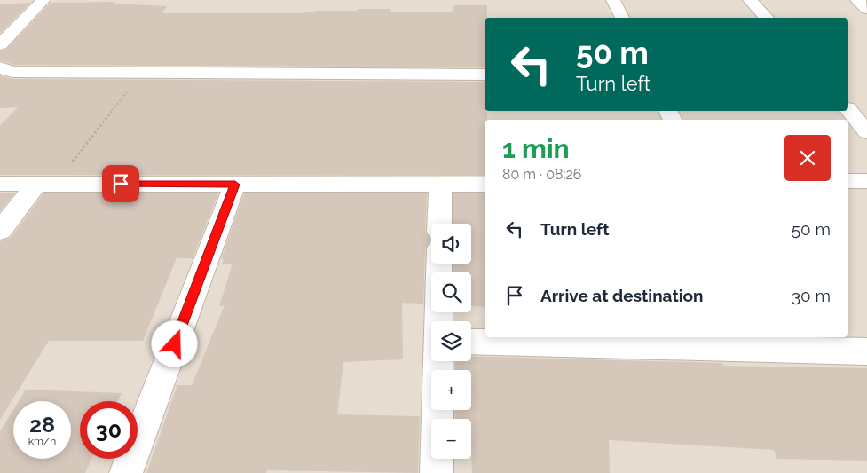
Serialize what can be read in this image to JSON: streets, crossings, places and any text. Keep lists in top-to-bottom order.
{
  "page": {
    "turn": ["50 m", "Turn left"],
    "heading": ["1 min", "80 m · 08:26"],
    "list": [
      {
        "name": "Turn left",
        "value": "50 m"
      },
      {
        "name": "Arrive at destination",
        "value": "30 m"
      }
    ],
    "map_buttons": ["+", "−"],
    "speed": "28 km/h",
    "limit": "30"
  }
}
